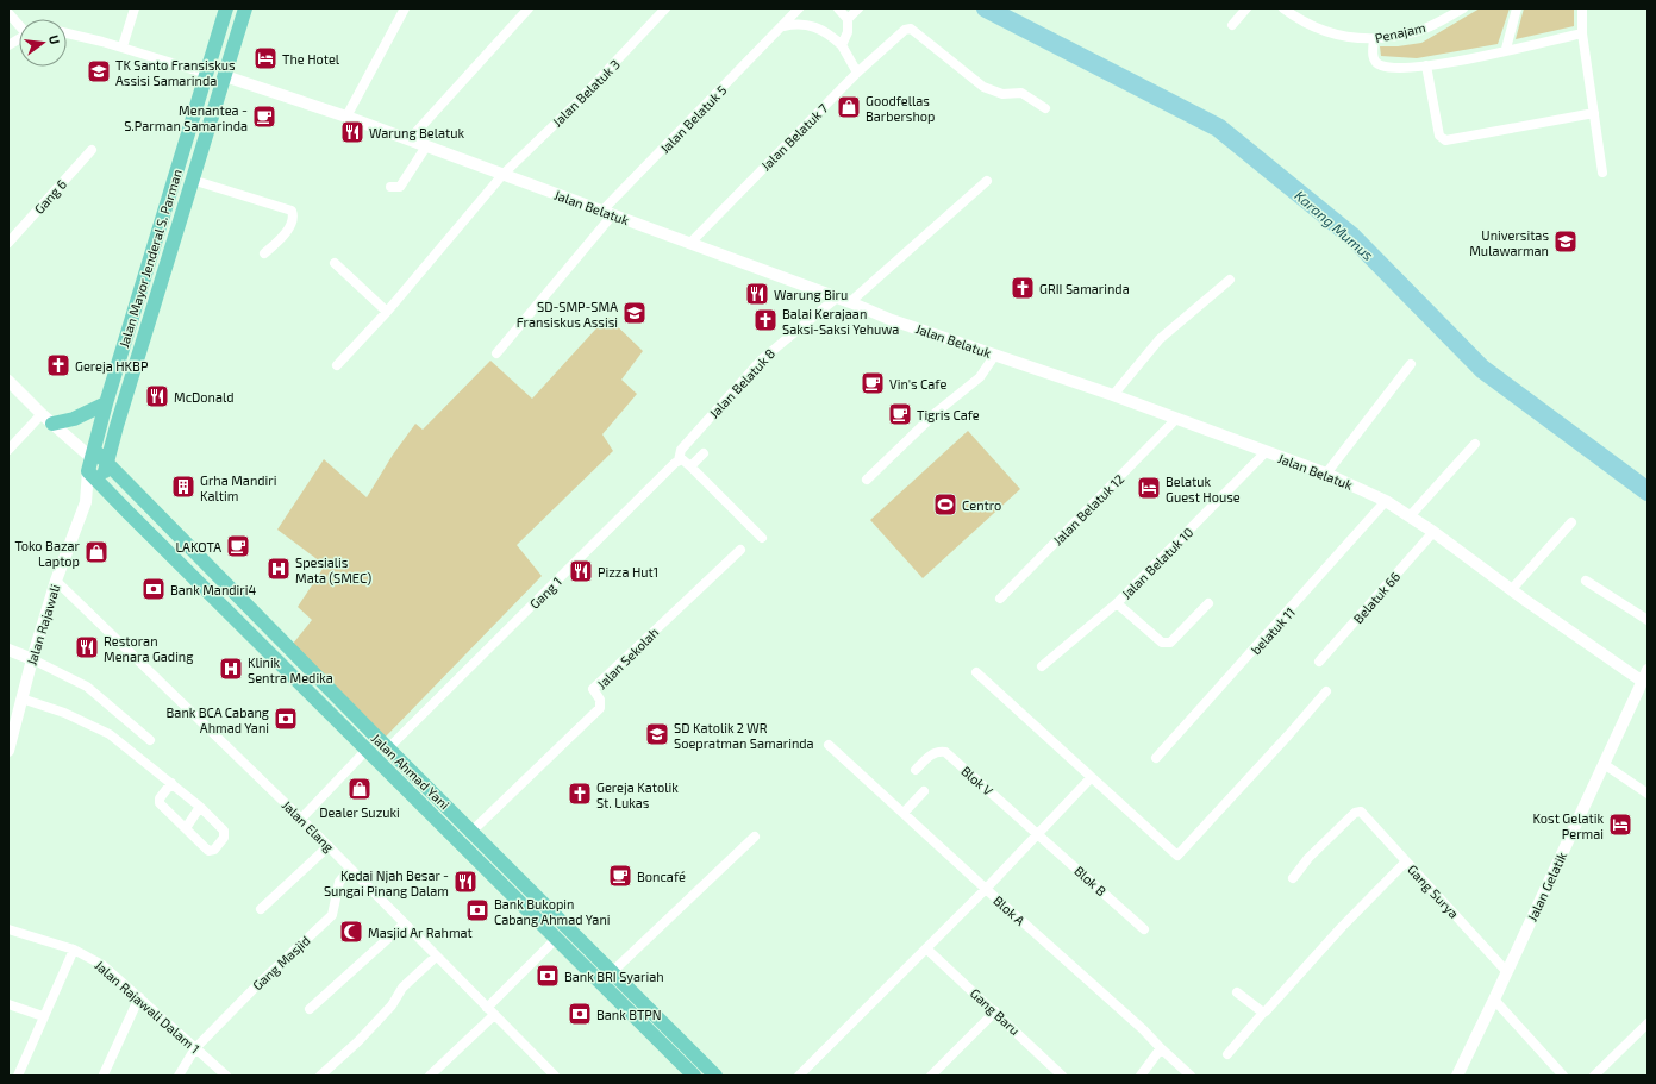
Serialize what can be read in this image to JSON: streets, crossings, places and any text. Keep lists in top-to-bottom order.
{
  "streets": {
    "main road": ["Jalan Mayor Jenderal S. Parman", "Jalan Ahmad Yani"],
    "street": [
      "Penajam",
      "Jalan Belatuk 3",
      "Jalan Belatuk 5",
      "Jalan Belatuk 7",
      "Gang 6",
      "Jalan Belatuk",
      "Jalan Belatuk 8",
      "Jalan Belatuk 12",
      "Jalan Belatuk 10",
      "Gang 1",
      "Belatuk 66",
      "Jalan Rajawali",
      "belatuk 11",
      "Jalan Sekolah",
      "Blok V",
      "Jalan Elang",
      "Blok B",
      "Jalan Gelatik",
      "Gang Surya",
      "Blok A",
      "Gang Masjid",
      "Jalan Rajawali Dalam 1",
      "Gang Baru"
    ]
  },
  "crossings": [
    ["Jalan Belatuk 3", "Jalan Belatuk"],
    ["Jalan Belatuk 5", "Jalan Belatuk"],
    ["Jalan Belatuk 7", "Jalan Belatuk"],
    ["Jalan Belatuk", "Jalan Mayor Jenderal S. Parman"],
    ["Jalan Belatuk", "Jalan Belatuk 8"],
    ["Jalan Belatuk", "Jalan Belatuk 12"],
    ["Jalan Belatuk", "Jalan Belatuk 10"],
    ["Jalan Belatuk", "Belatuk 66"],
    ["Jalan Belatuk", "belatuk 11"],
    ["Jalan Belatuk", "Jalan Gelatik"],
    ["Jalan Mayor Jenderal S. Parman", "Jalan Rajawali"],
    ["Jalan Mayor Jenderal S. Parman", "Jalan Ahmad Yani"],
    ["Jalan Belatuk 8", "Gang 1"],
    ["Gang 1", "Jalan Ahmad Yani"],
    ["Jalan Rajawali", "Jalan Elang"],
    ["Jalan Sekolah", "Jalan Ahmad Yani"],
    ["Blok V", "Blok B"],
    ["Jalan Elang", "Gang Masjid"],
    ["Jalan Gelatik", "Gang Surya"],
    ["Gang Masjid", "Jalan Rajawali Dalam 1"]
  ],
  "water": ["Karang Mumus"],
  "places": {
    "hotel": ["The Hotel", "Belatuk Guest House", "Kost Gelatik Permai"],
    "school or university": [
      "TK Santo Fransiskus Assisi Samarinda",
      "Universitas Mulawarman",
      "SD-SMP-SMA Fransiskus Assisi",
      "SD Katolik 2 WR Soepratman Samarinda"
    ],
    "shop": ["Goodfellas Barbershop", "Toko Bazar Laptop", "Dealer Suzuki"],
    "cafe": [
      "Menantea - S.Parman Samarinda",
      "Vin's Cafe",
      "Tigris Cafe",
      "LAKOTA",
      "Boncafé"
    ],
    "restaurant": [
      "Warung Belatuk",
      "Warung Biru",
      "McDonald",
      "Pizza Hut1",
      "Restoran Menara Gading",
      "Kedai Njah Besar - Sungai Pinang Dalam"
    ],
    "church": [
      "GRII Samarinda",
      "Balai Kerajaan Saksi-Saksi Yehuwa",
      "Gereja HKBP",
      "Gereja Katolik St. Lukas"
    ],
    "building": ["Grha Mandiri Kaltim"],
    "sports": ["Centro"],
    "hospital": ["Spesialis Mata (SMEC)", "Klinik Sentra Medika"],
    "bank": [
      "Bank Mandiri4",
      "Bank BCA Cabang Ahmad Yani",
      "Bank Bukopin Cabang Ahmad Yani",
      "Bank BRI Syariah",
      "Bank BTPN"
    ],
    "mosque": ["Masjid Ar Rahmat"]
  },
  "north": "right"
}
